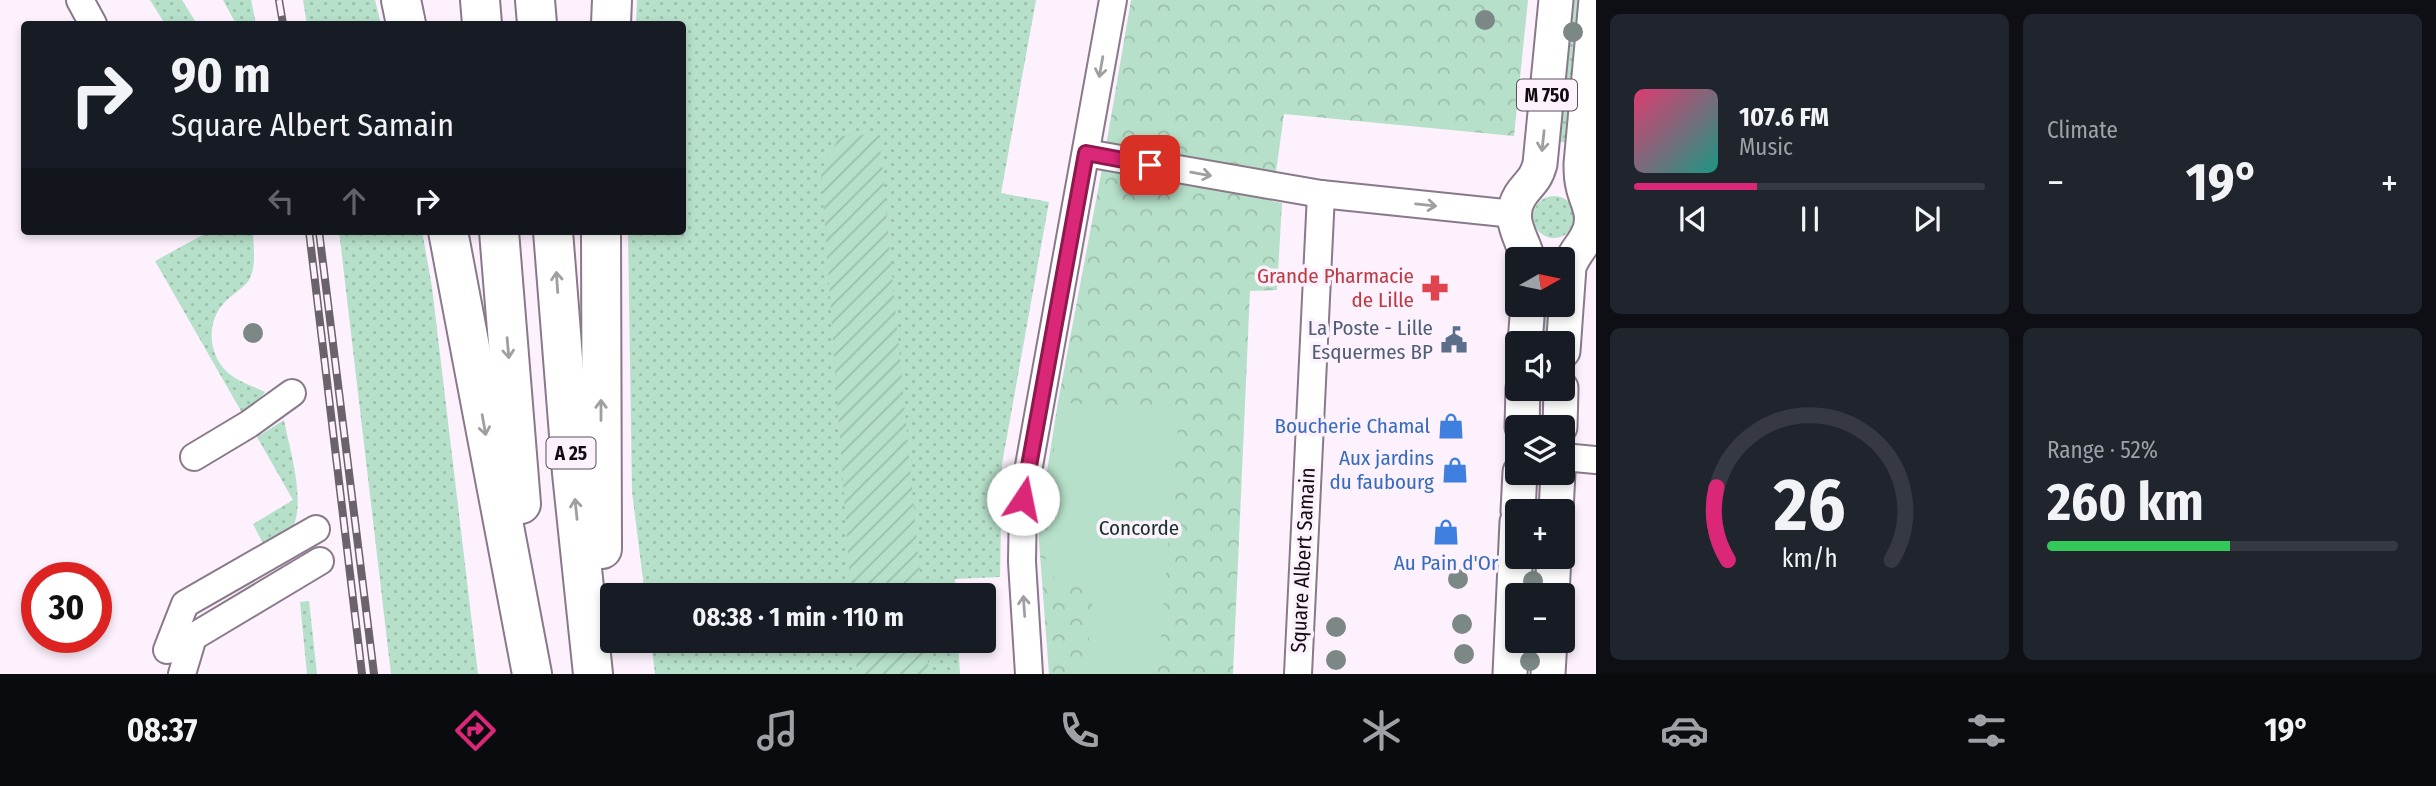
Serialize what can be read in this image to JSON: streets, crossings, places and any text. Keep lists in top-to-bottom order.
{
  "streets": {
    "highway": ["A 25"],
    "main road": ["M 750"],
    "street": ["Square Albert Samain"]
  },
  "parks": ["Concorde"],
  "places": {
    "pharmacy": ["Grande Pharmacie de Lille"],
    "public building": ["La Poste - Lille Esquermes BP"],
    "shop": ["Boucherie Chamal", "Aux jardins du faubourg", "Au Pain d'Or"]
  },
  "north": "right",
  "page": {
    "tile": [
      "Climate",
      ["Range · 52%", "260 km"]
    ],
    "turn": ["90 m", "Square Albert Samain"],
    "song": ["107.6 FM", "Music"],
    "heat": ["−", "19°", "+"],
    "map_buttons": ["+", "−"],
    "limit": "30",
    "trip": "08:38 · 1 min · 110 m",
    "tabs": ["08:37", "19°"],
    "gauge": ["26", "km/h"]
  }
}
